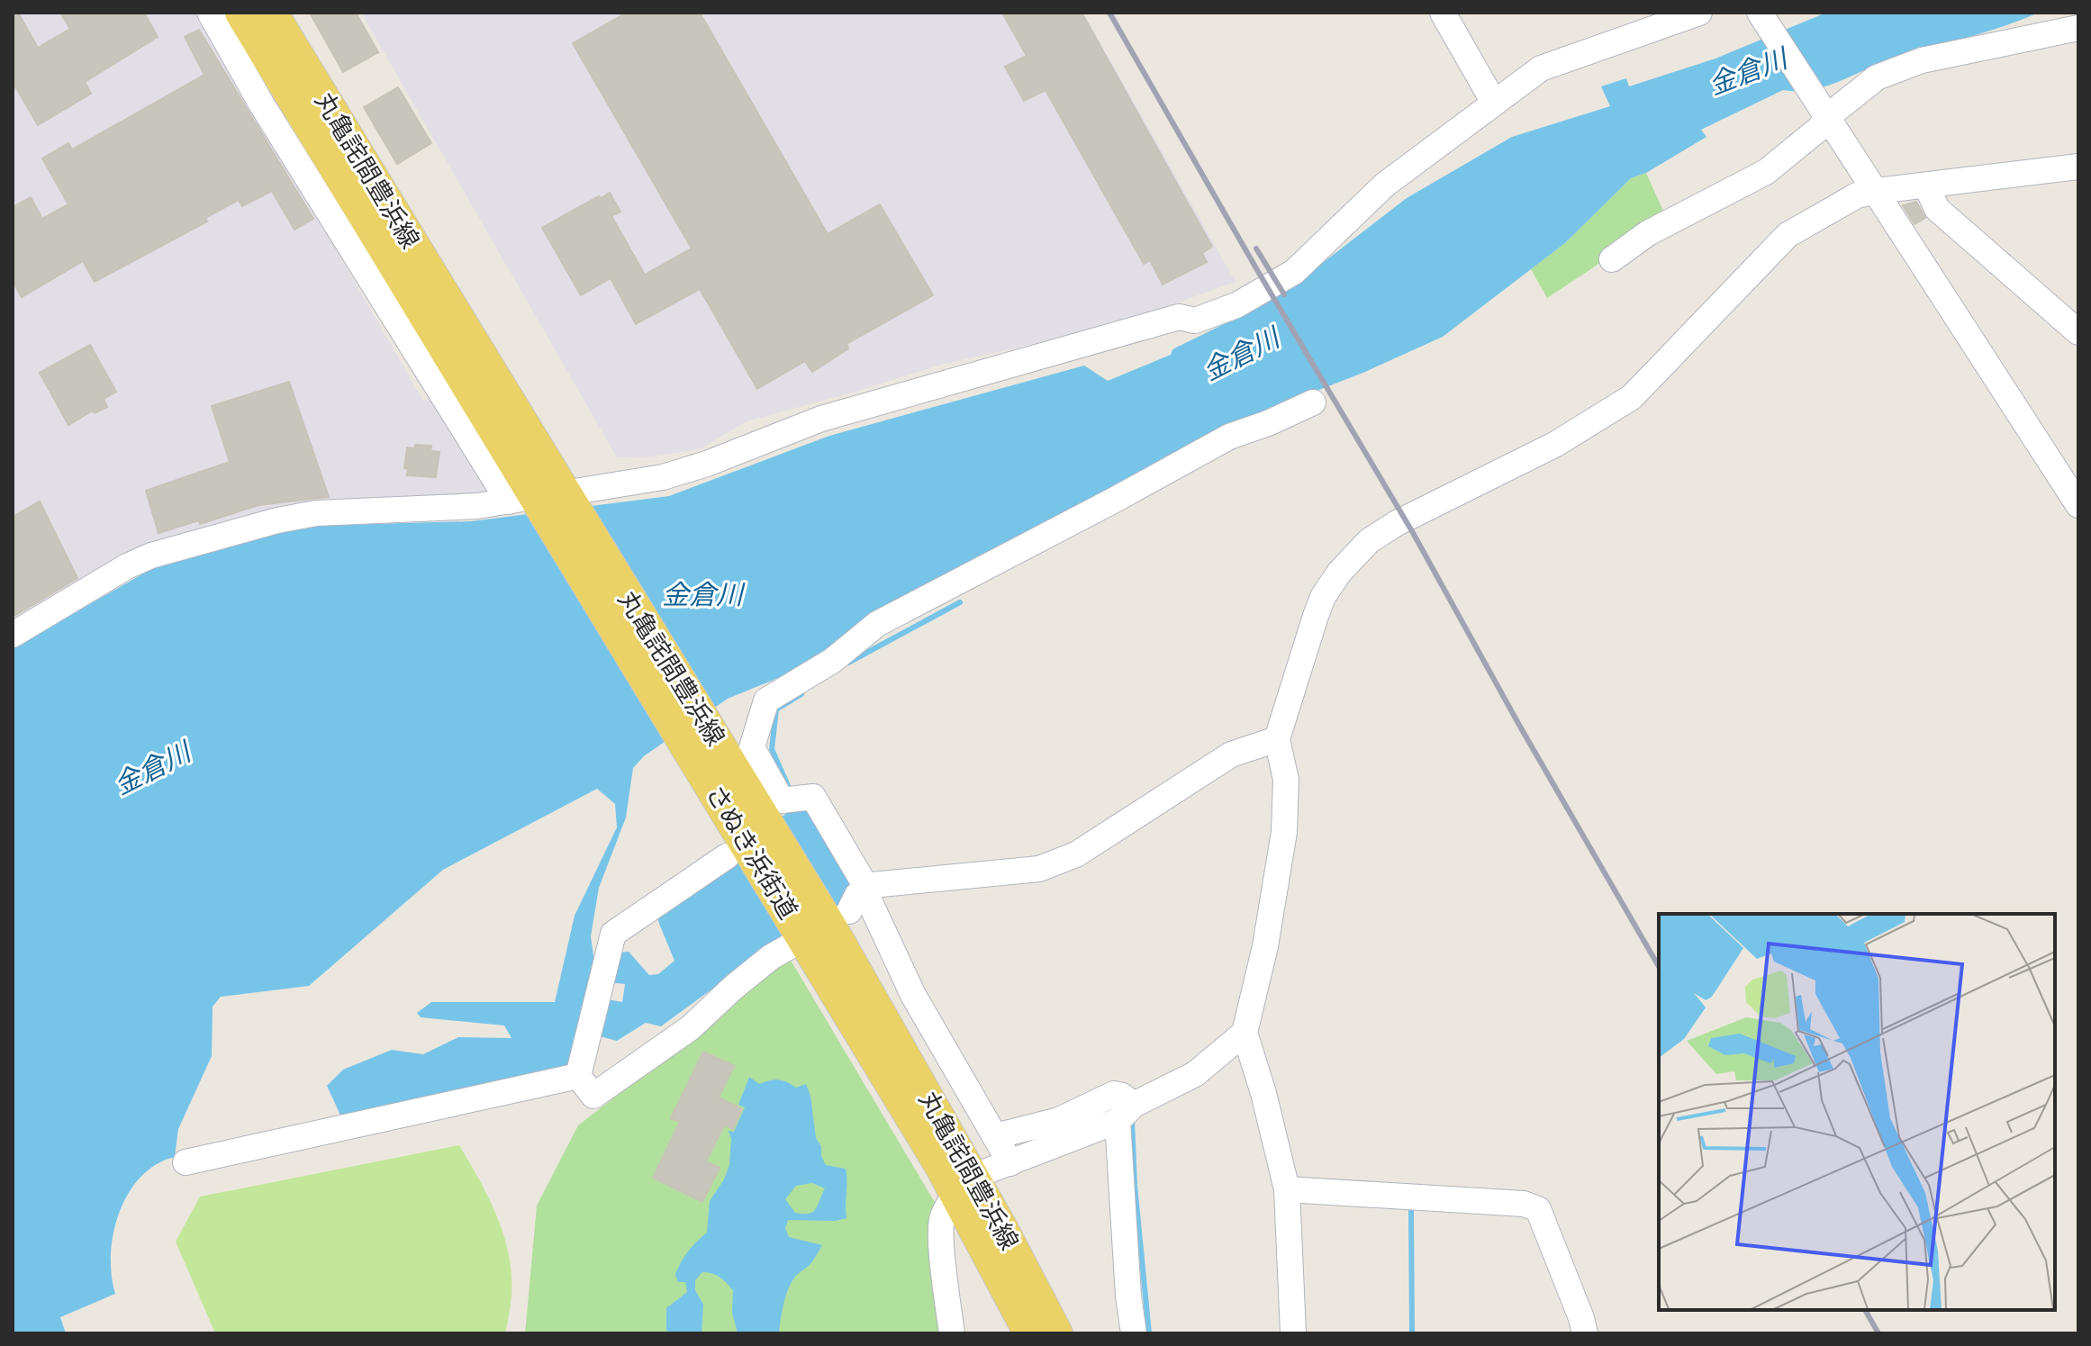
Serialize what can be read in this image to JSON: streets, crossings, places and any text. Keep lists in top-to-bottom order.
{
  "streets": {
    "main road": ["丸亀詫間豊浜線", "さぬき浜街道"]
  },
  "crossings": [
    ["丸亀詫間豊浜線", "さぬき浜街道"]
  ],
  "water": ["金倉川"]
}
